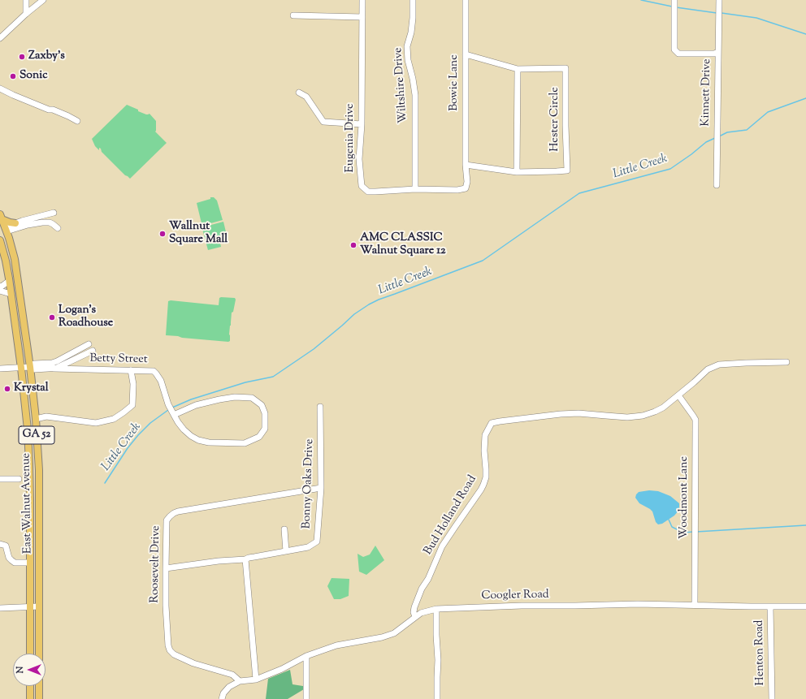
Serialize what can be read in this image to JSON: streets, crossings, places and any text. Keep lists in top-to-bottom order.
{
  "streets": {
    "main road": ["GA 52", "East Walnut Avenue"],
    "street": [
      "Bowie Lane",
      "Wiltshire Drive",
      "Kinnett Drive",
      "Hester Circle",
      "Eugenia Drive",
      "Betty Street",
      "Bonny Oaks Drive",
      "Woodmont Lane",
      "Bud Holland Road",
      "Roosevelt Drive",
      "Coogler Road",
      "Henton Road"
    ]
  },
  "crossings": [
    ["Bowie Lane", "Hester Circle"],
    ["Bowie Lane", "Eugenia Drive"],
    ["Wiltshire Drive", "Eugenia Drive"],
    ["Hester Circle", "Eugenia Drive"],
    ["Betty Street", "East Walnut Avenue"],
    ["Bonny Oaks Drive", "Roosevelt Drive"],
    ["Woodmont Lane", "Bud Holland Road"],
    ["Woodmont Lane", "Coogler Road"],
    ["Bud Holland Road", "Coogler Road"],
    ["Roosevelt Drive", "Coogler Road"],
    ["Coogler Road", "Henton Road"]
  ],
  "water": ["Little Creek"],
  "places": [
    "Zaxby's",
    "Sonic",
    "Wallnut Square Mall",
    "AMC CLASSIC Walnut Square 12",
    "Logan's Roadhouse",
    "Krystal"
  ],
  "north": "left"
}
